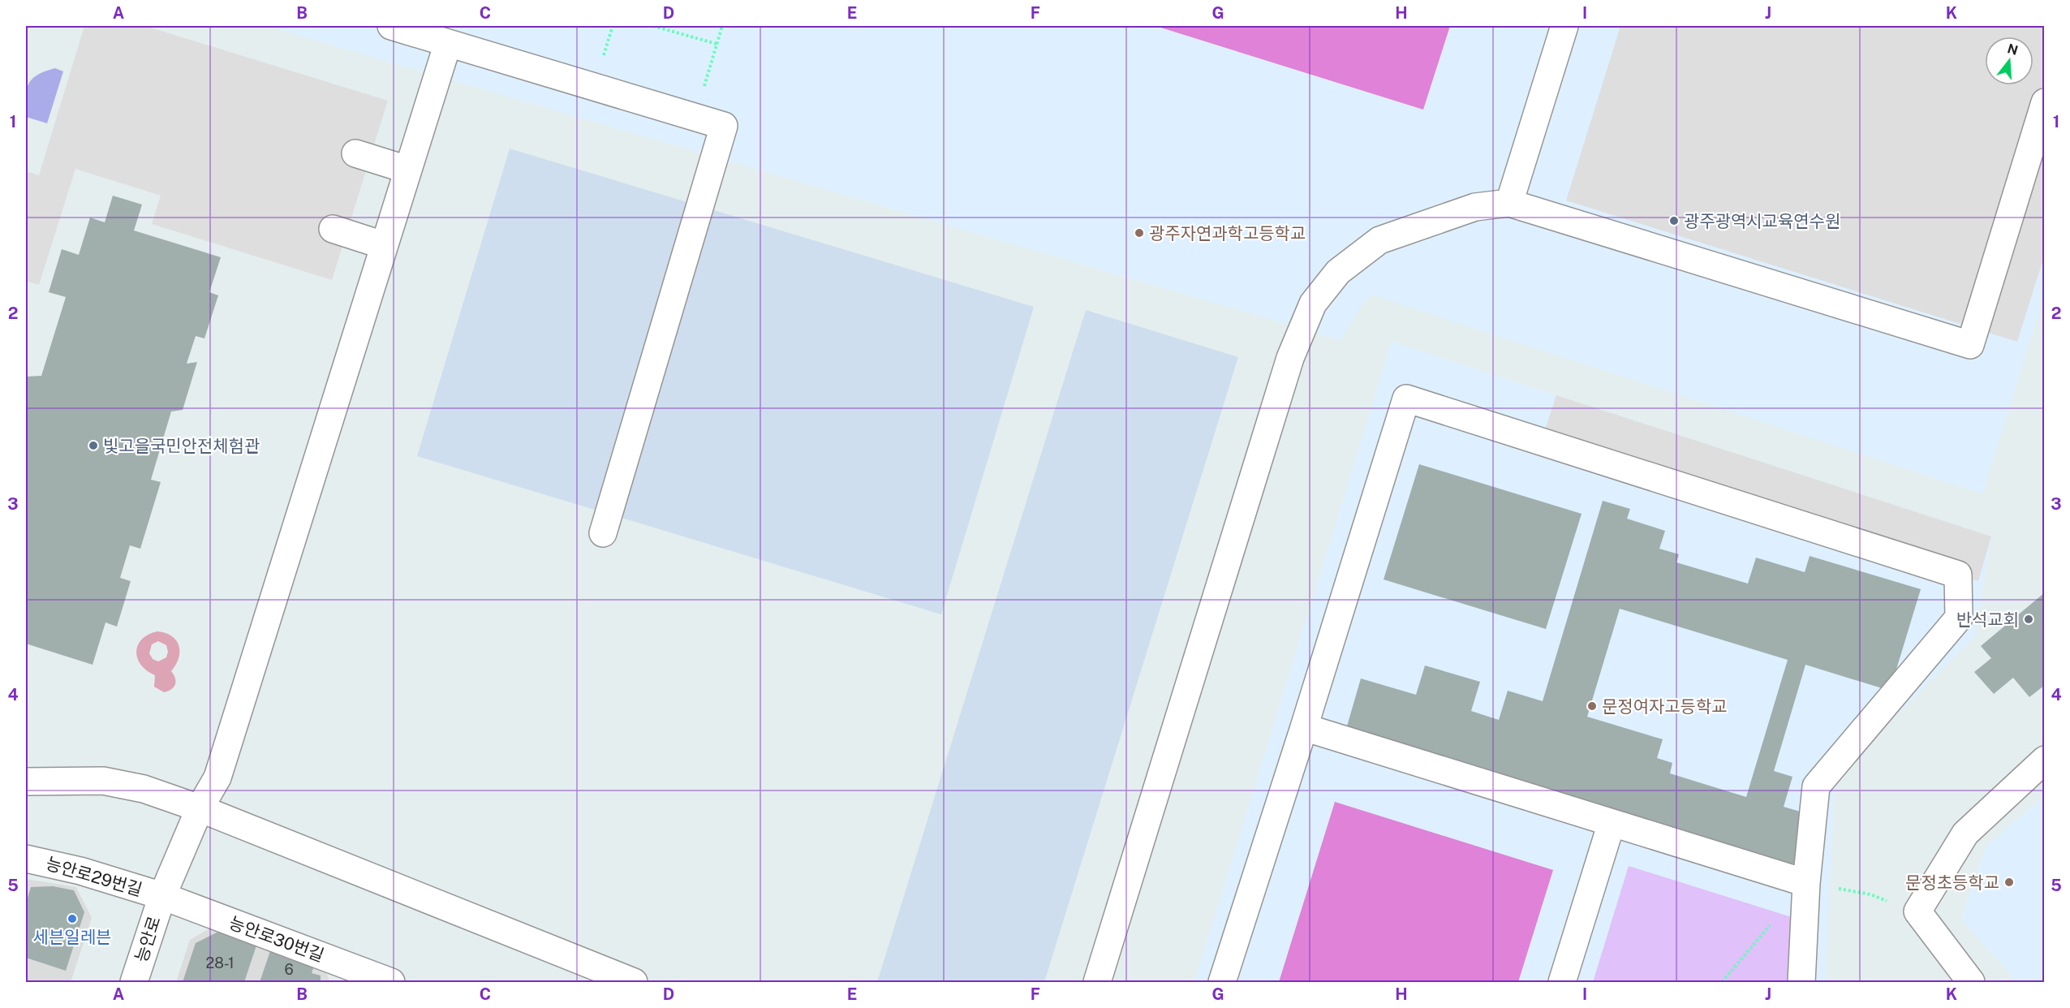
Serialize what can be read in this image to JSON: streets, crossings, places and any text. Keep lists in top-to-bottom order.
{
  "streets": {
    "street": ["능안로29번길", "능안로", "능안로30번길"]
  },
  "crossings": [
    ["능안로29번길", "능안로"],
    ["능안로29번길", "능안로30번길"],
    ["능안로", "능안로30번길"]
  ],
  "places": [
    "광주광역시교육연수원",
    "광주자연과학고등학교",
    "빛고을국민안전체험관",
    "반석교회",
    "문정여자고등학교",
    "문정초등학교",
    "세븐일레븐"
  ],
  "house_numbers": ["28-1", "6"],
  "north": "top",
  "grid": {
    "columns": [
      "A",
      "B",
      "C",
      "D",
      "E",
      "F",
      "G",
      "H",
      "I",
      "J",
      "K"
    ],
    "rows": [
      "1",
      "2",
      "3",
      "4",
      "5"
    ]
  }
}
